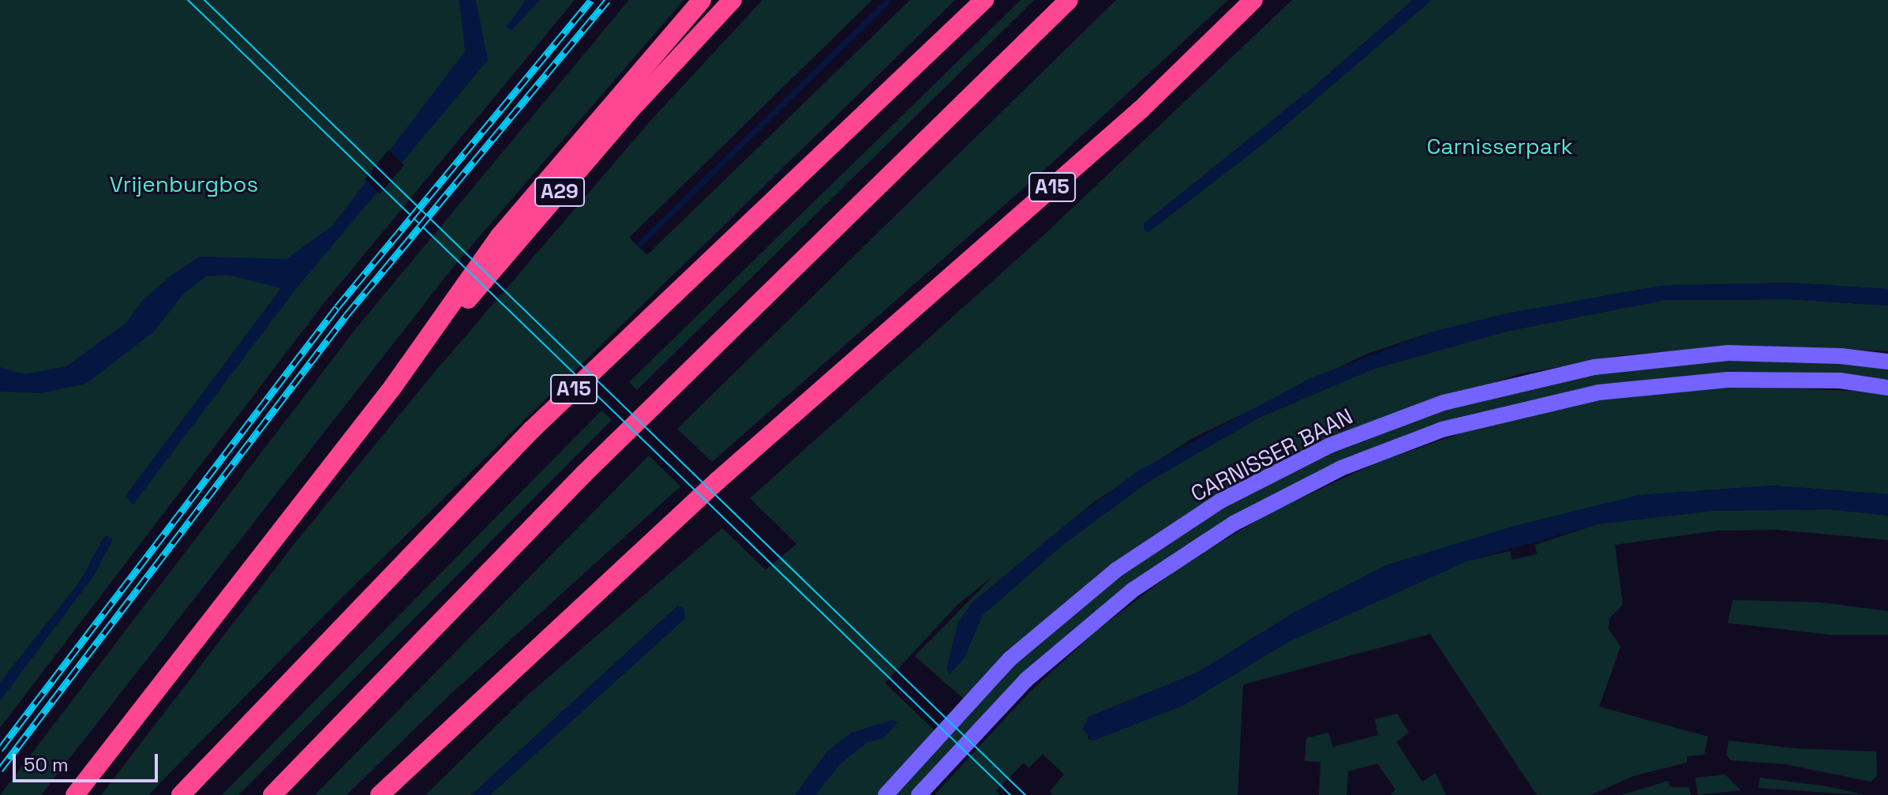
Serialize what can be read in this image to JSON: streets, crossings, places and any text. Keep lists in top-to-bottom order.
{
  "streets": {
    "highway": ["A15", "A29"],
    "main road": ["CARNISSER BAAN"]
  },
  "parks": ["Carnisserpark", "Vrijenburgbos"],
  "scale_bar": "50 m"
}
